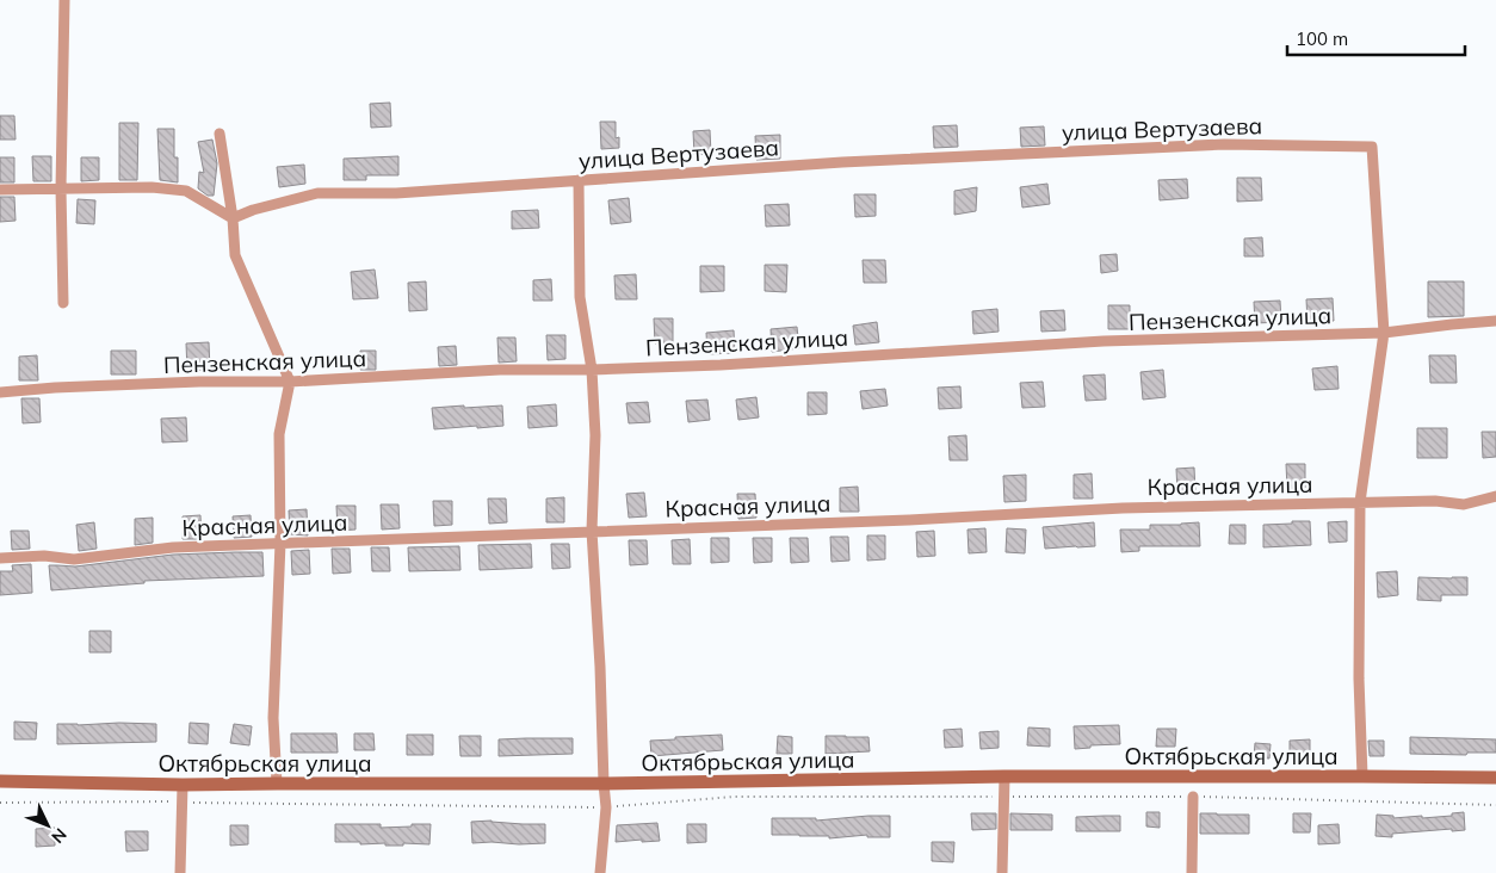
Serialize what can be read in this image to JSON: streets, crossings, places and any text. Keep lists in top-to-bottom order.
{
  "streets": {
    "main road": ["Октябрьская улица"],
    "street": ["улица Вертузаева", "Пензенская улица", "Красная улица"]
  },
  "crossings": [
    ["улица Вертузаева", "Пензенская улица"]
  ],
  "scale_bar": "100 m",
  "north": "bottom right"
}
